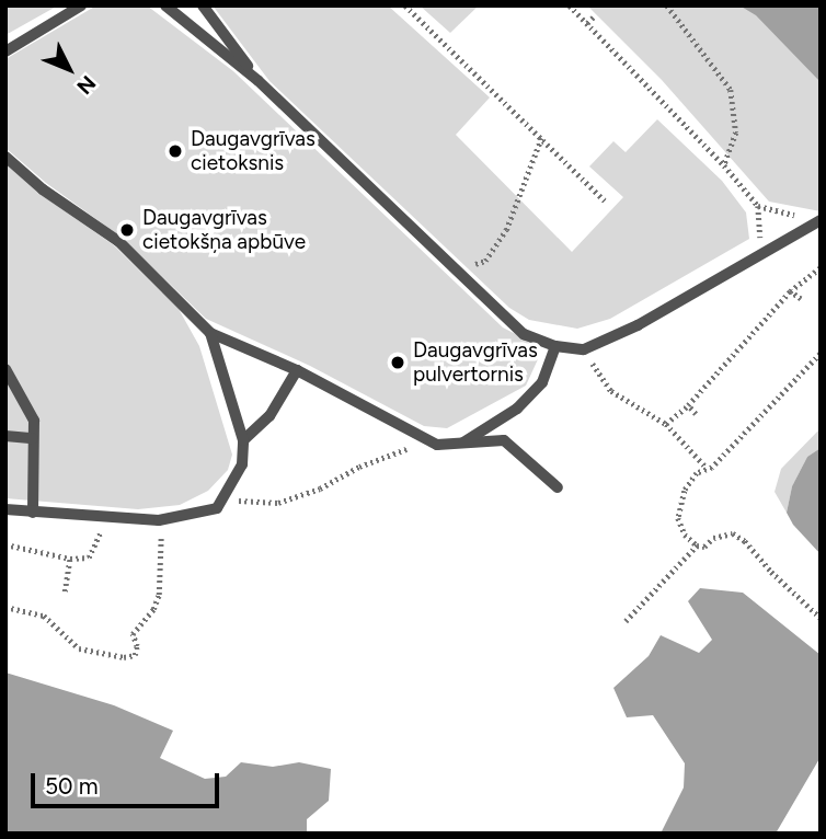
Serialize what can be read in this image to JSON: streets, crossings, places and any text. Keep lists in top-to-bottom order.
{
  "places": ["Daugavgrīvas cietoksnis", "Daugavgrīvas cietokšņa apbūve", "Daugavgrīvas pulvertornis"],
  "scale_bar": "50 m",
  "north": "bottom right"
}
